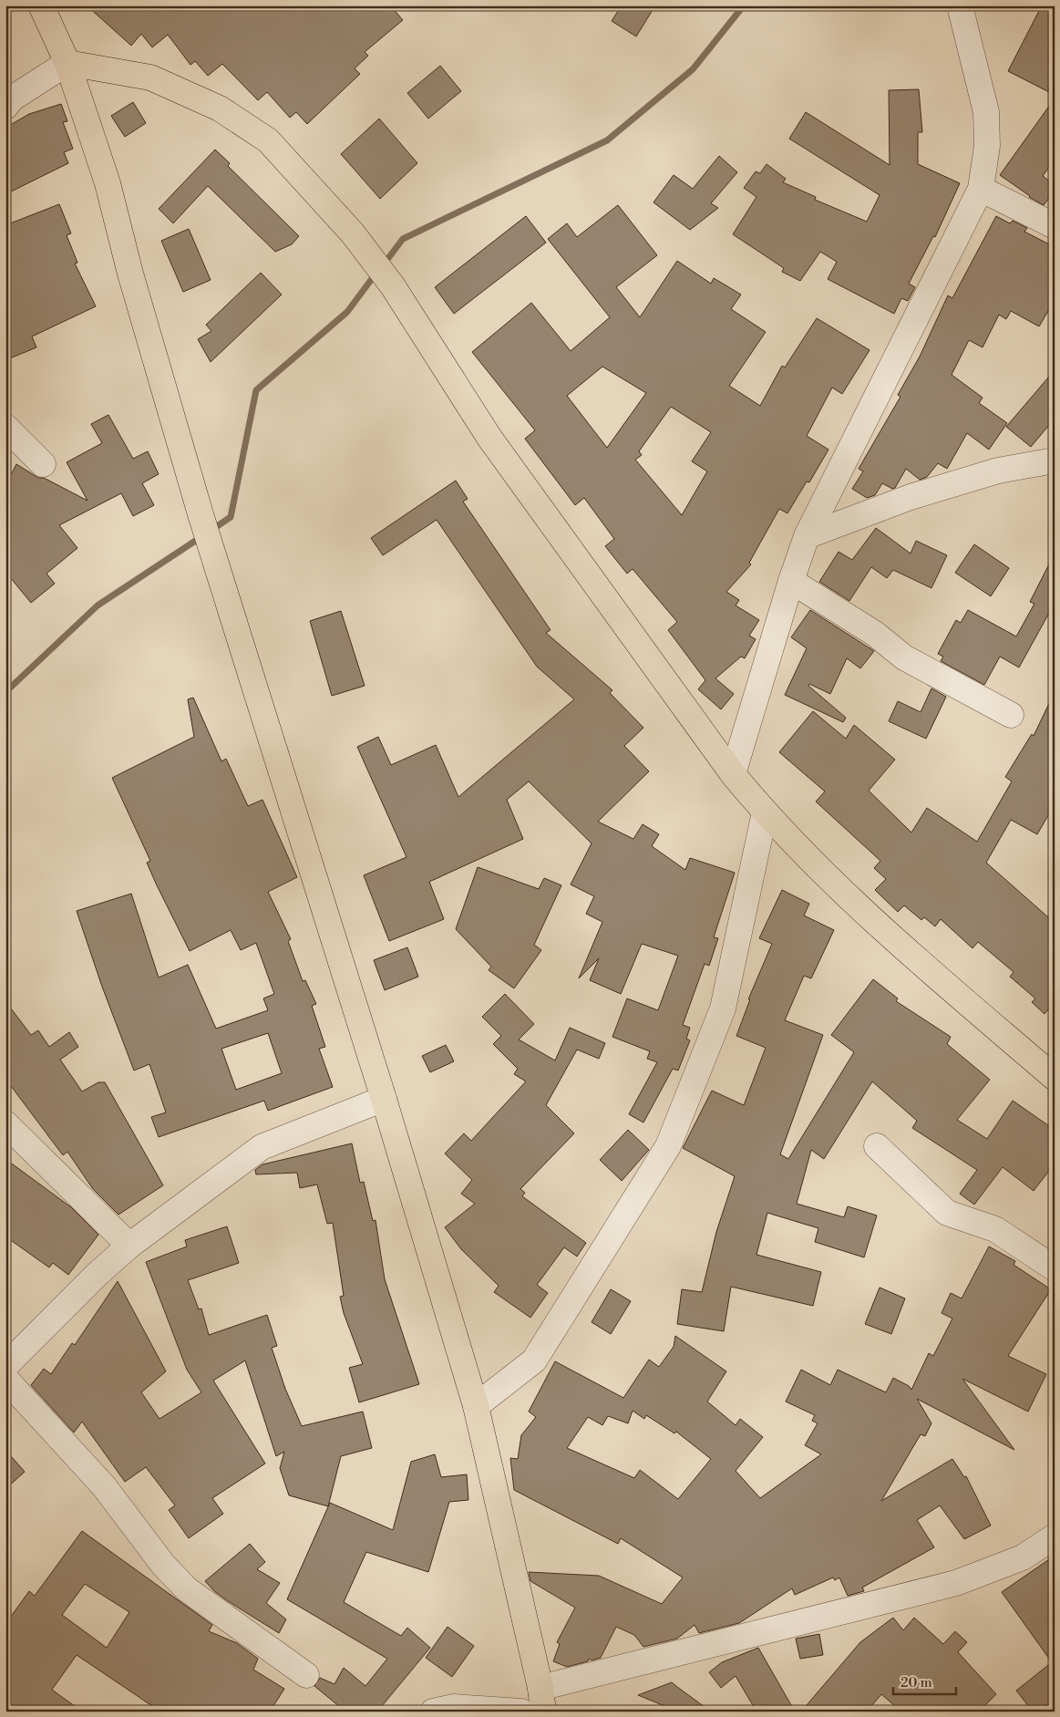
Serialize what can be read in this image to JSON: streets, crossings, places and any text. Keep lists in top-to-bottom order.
{
  "scale_bar": "20 m"
}
